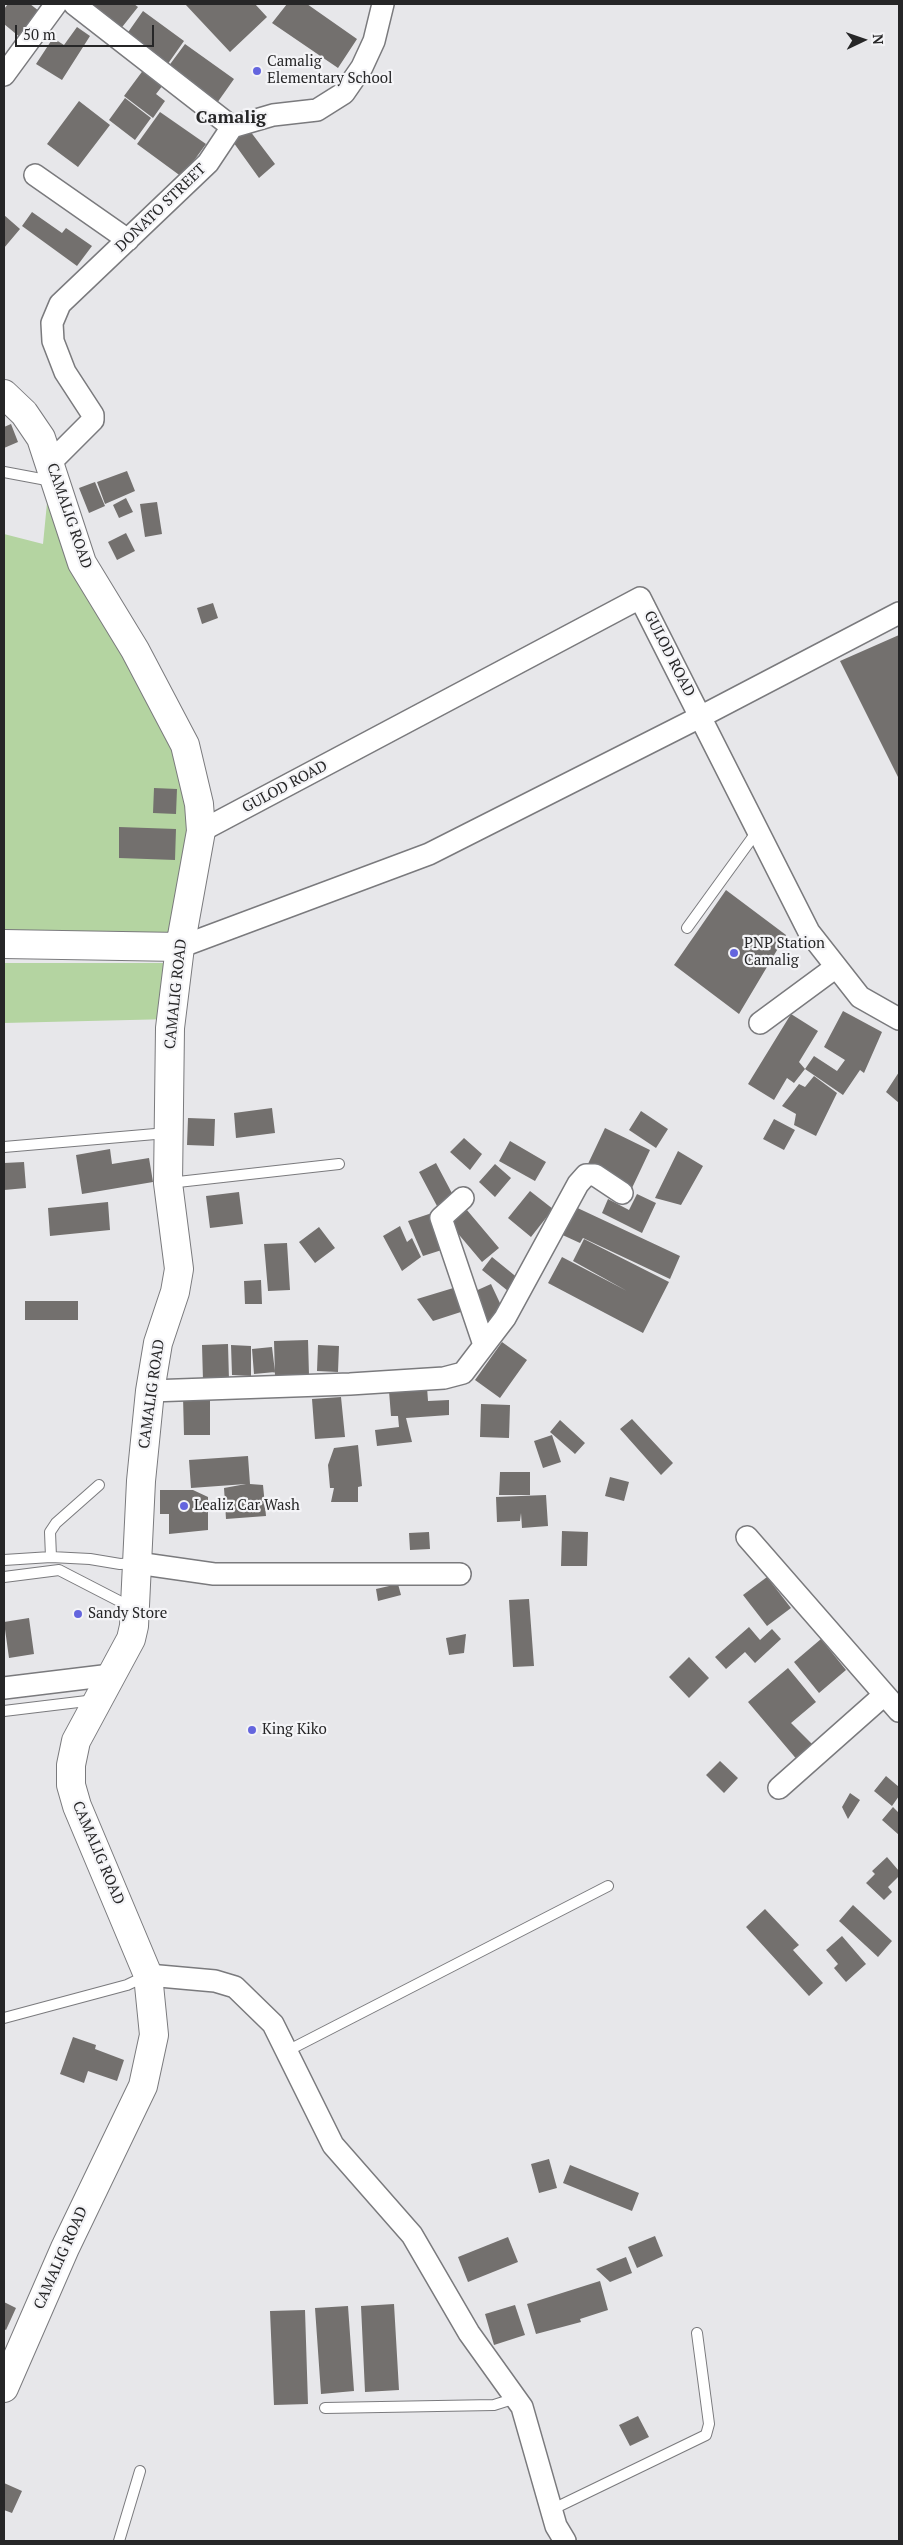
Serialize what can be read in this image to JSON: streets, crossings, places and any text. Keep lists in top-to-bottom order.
{
  "streets": {
    "main road": ["CAMALIG ROAD"],
    "street": ["DONATO STREET", "GULOD ROAD"]
  },
  "crossings": [
    ["DONATO STREET", "CAMALIG ROAD"],
    ["CAMALIG ROAD", "GULOD ROAD"]
  ],
  "districts": ["Camalig"],
  "places": [
    "Camalig Elementary School",
    "PNP Station Camalig",
    "Lealiz Car Wash",
    "Sandy Store",
    "King Kiko"
  ],
  "scale_bar": "50 m",
  "north": "right"
}
